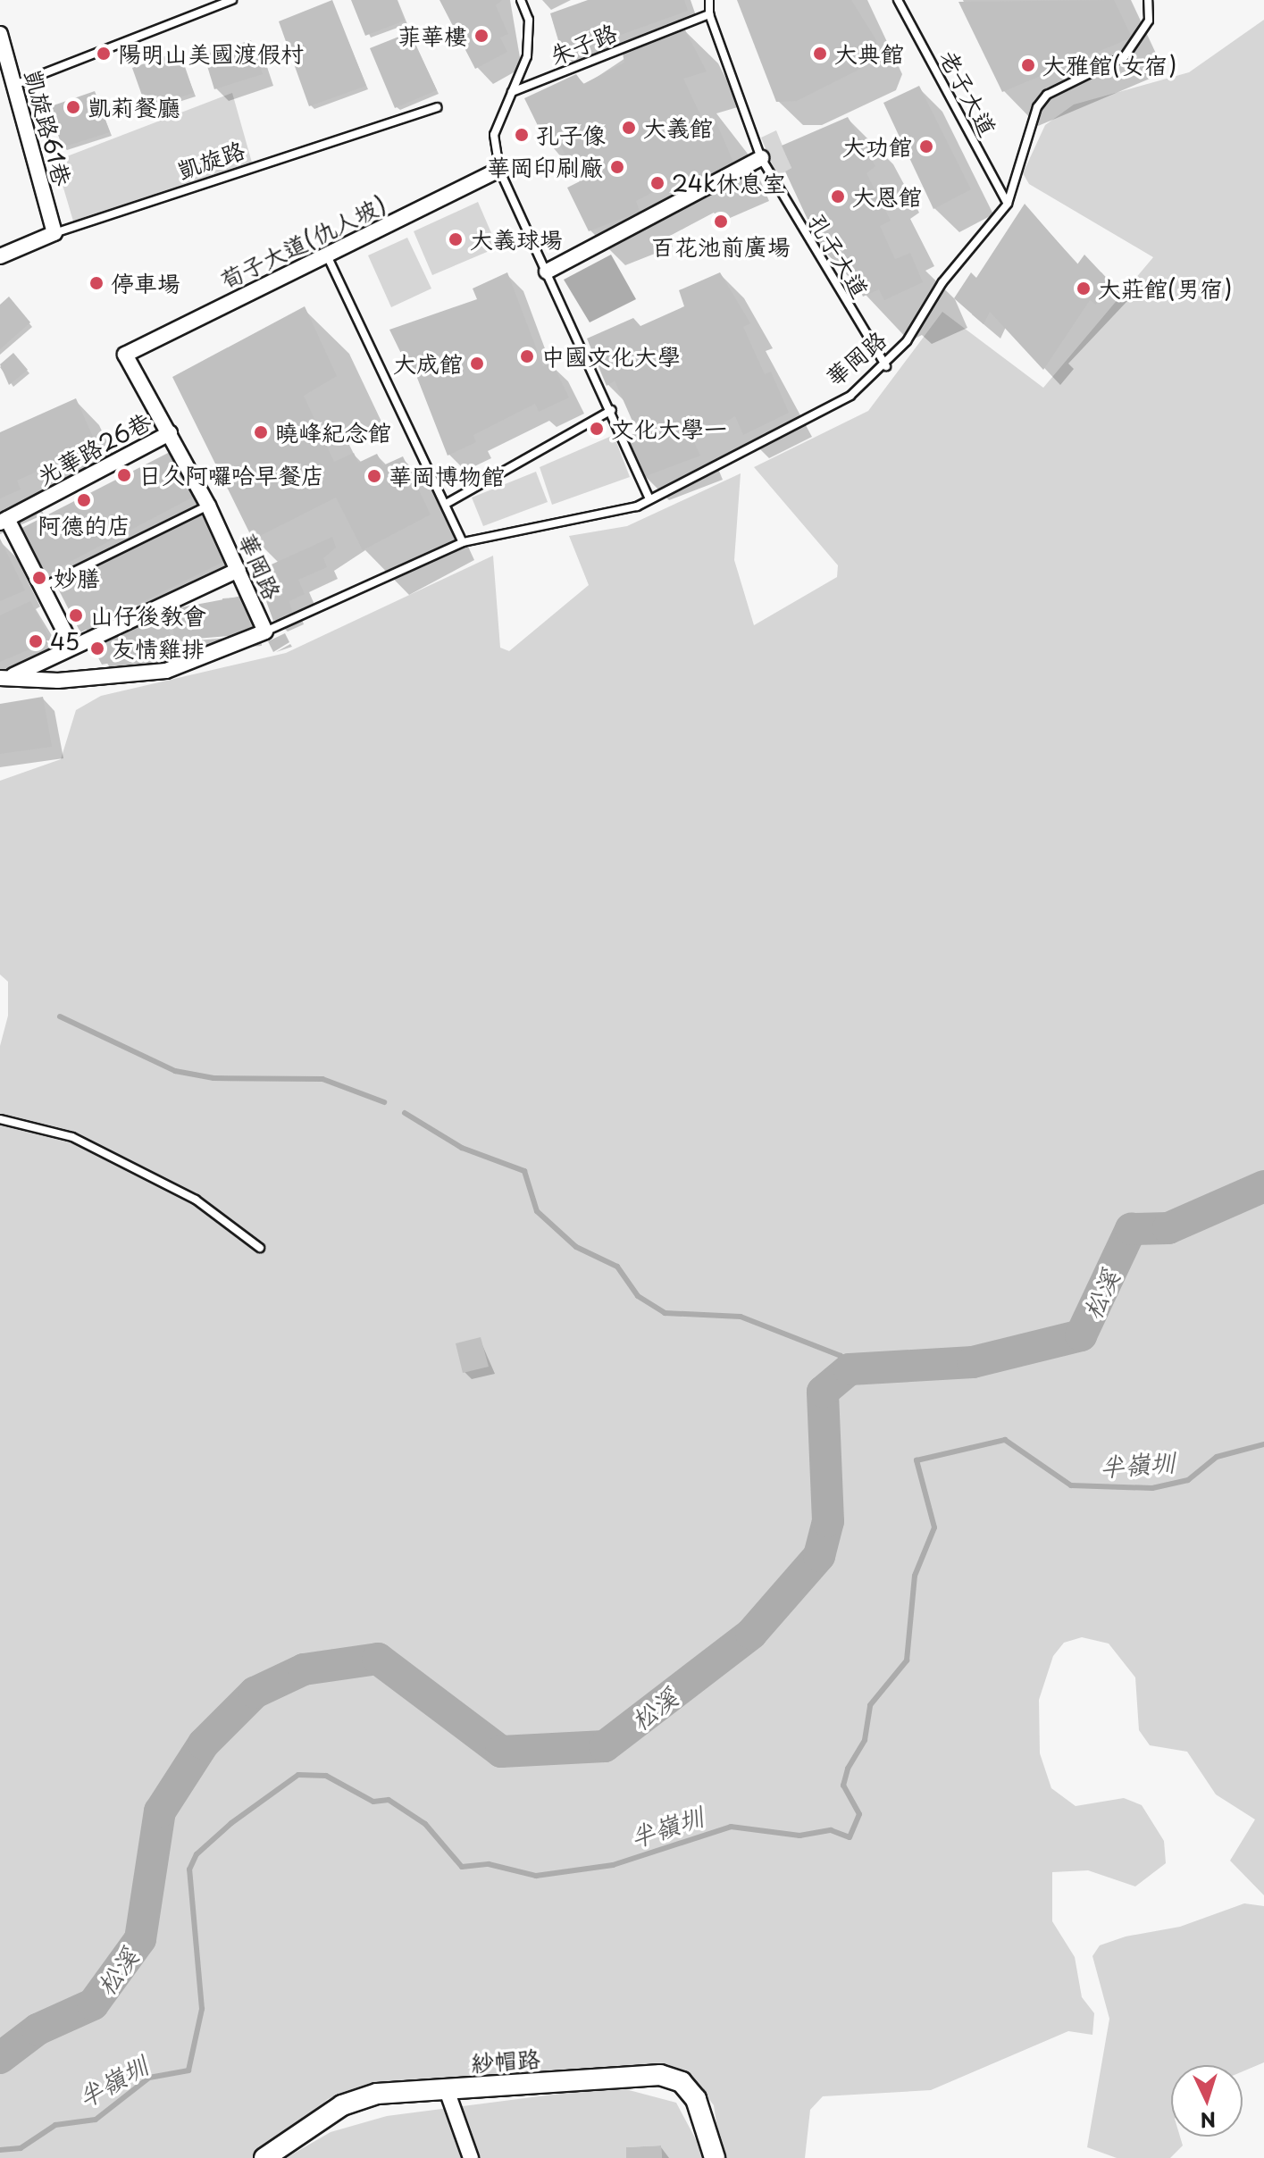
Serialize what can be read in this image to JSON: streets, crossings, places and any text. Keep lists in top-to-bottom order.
{
  "streets": {
    "street": [
      "凱旋路61巷",
      "凱旋路",
      "荀子大道(仇人坡)",
      "華岡路",
      "光華路26巷",
      "紗帽路"
    ],
    "lane": ["朱子路", "老子大道", "孔子大道"]
  },
  "crossings": [
    ["朱子路", "孔子大道"],
    ["老子大道", "華岡路"],
    ["凱旋路61巷", "凱旋路"],
    ["荀子大道(仇人坡)", "華岡路"],
    ["孔子大道", "華岡路"],
    ["華岡路", "光華路26巷"]
  ],
  "water": ["松溪", "半嶺圳"],
  "places": [
    "菲華樓",
    "陽明山美國渡假村",
    "大典館",
    "大雅館(女宿)",
    "凱莉餐廳",
    "大義館",
    "孔子像",
    "大功館",
    "華岡印刷廠",
    "24k休息室",
    "大恩館",
    "百花池前廣場",
    "大義球場",
    "停車場",
    "大莊館(男宿)",
    "中國文化大學",
    "大成館",
    "文化大學一",
    "曉峰紀念館",
    "日久阿囉哈早餐店",
    "華岡博物館",
    "阿德的店",
    "妙膳",
    "山仔後教會",
    "45",
    "友情雞排"
  ],
  "north": "bottom"
}
